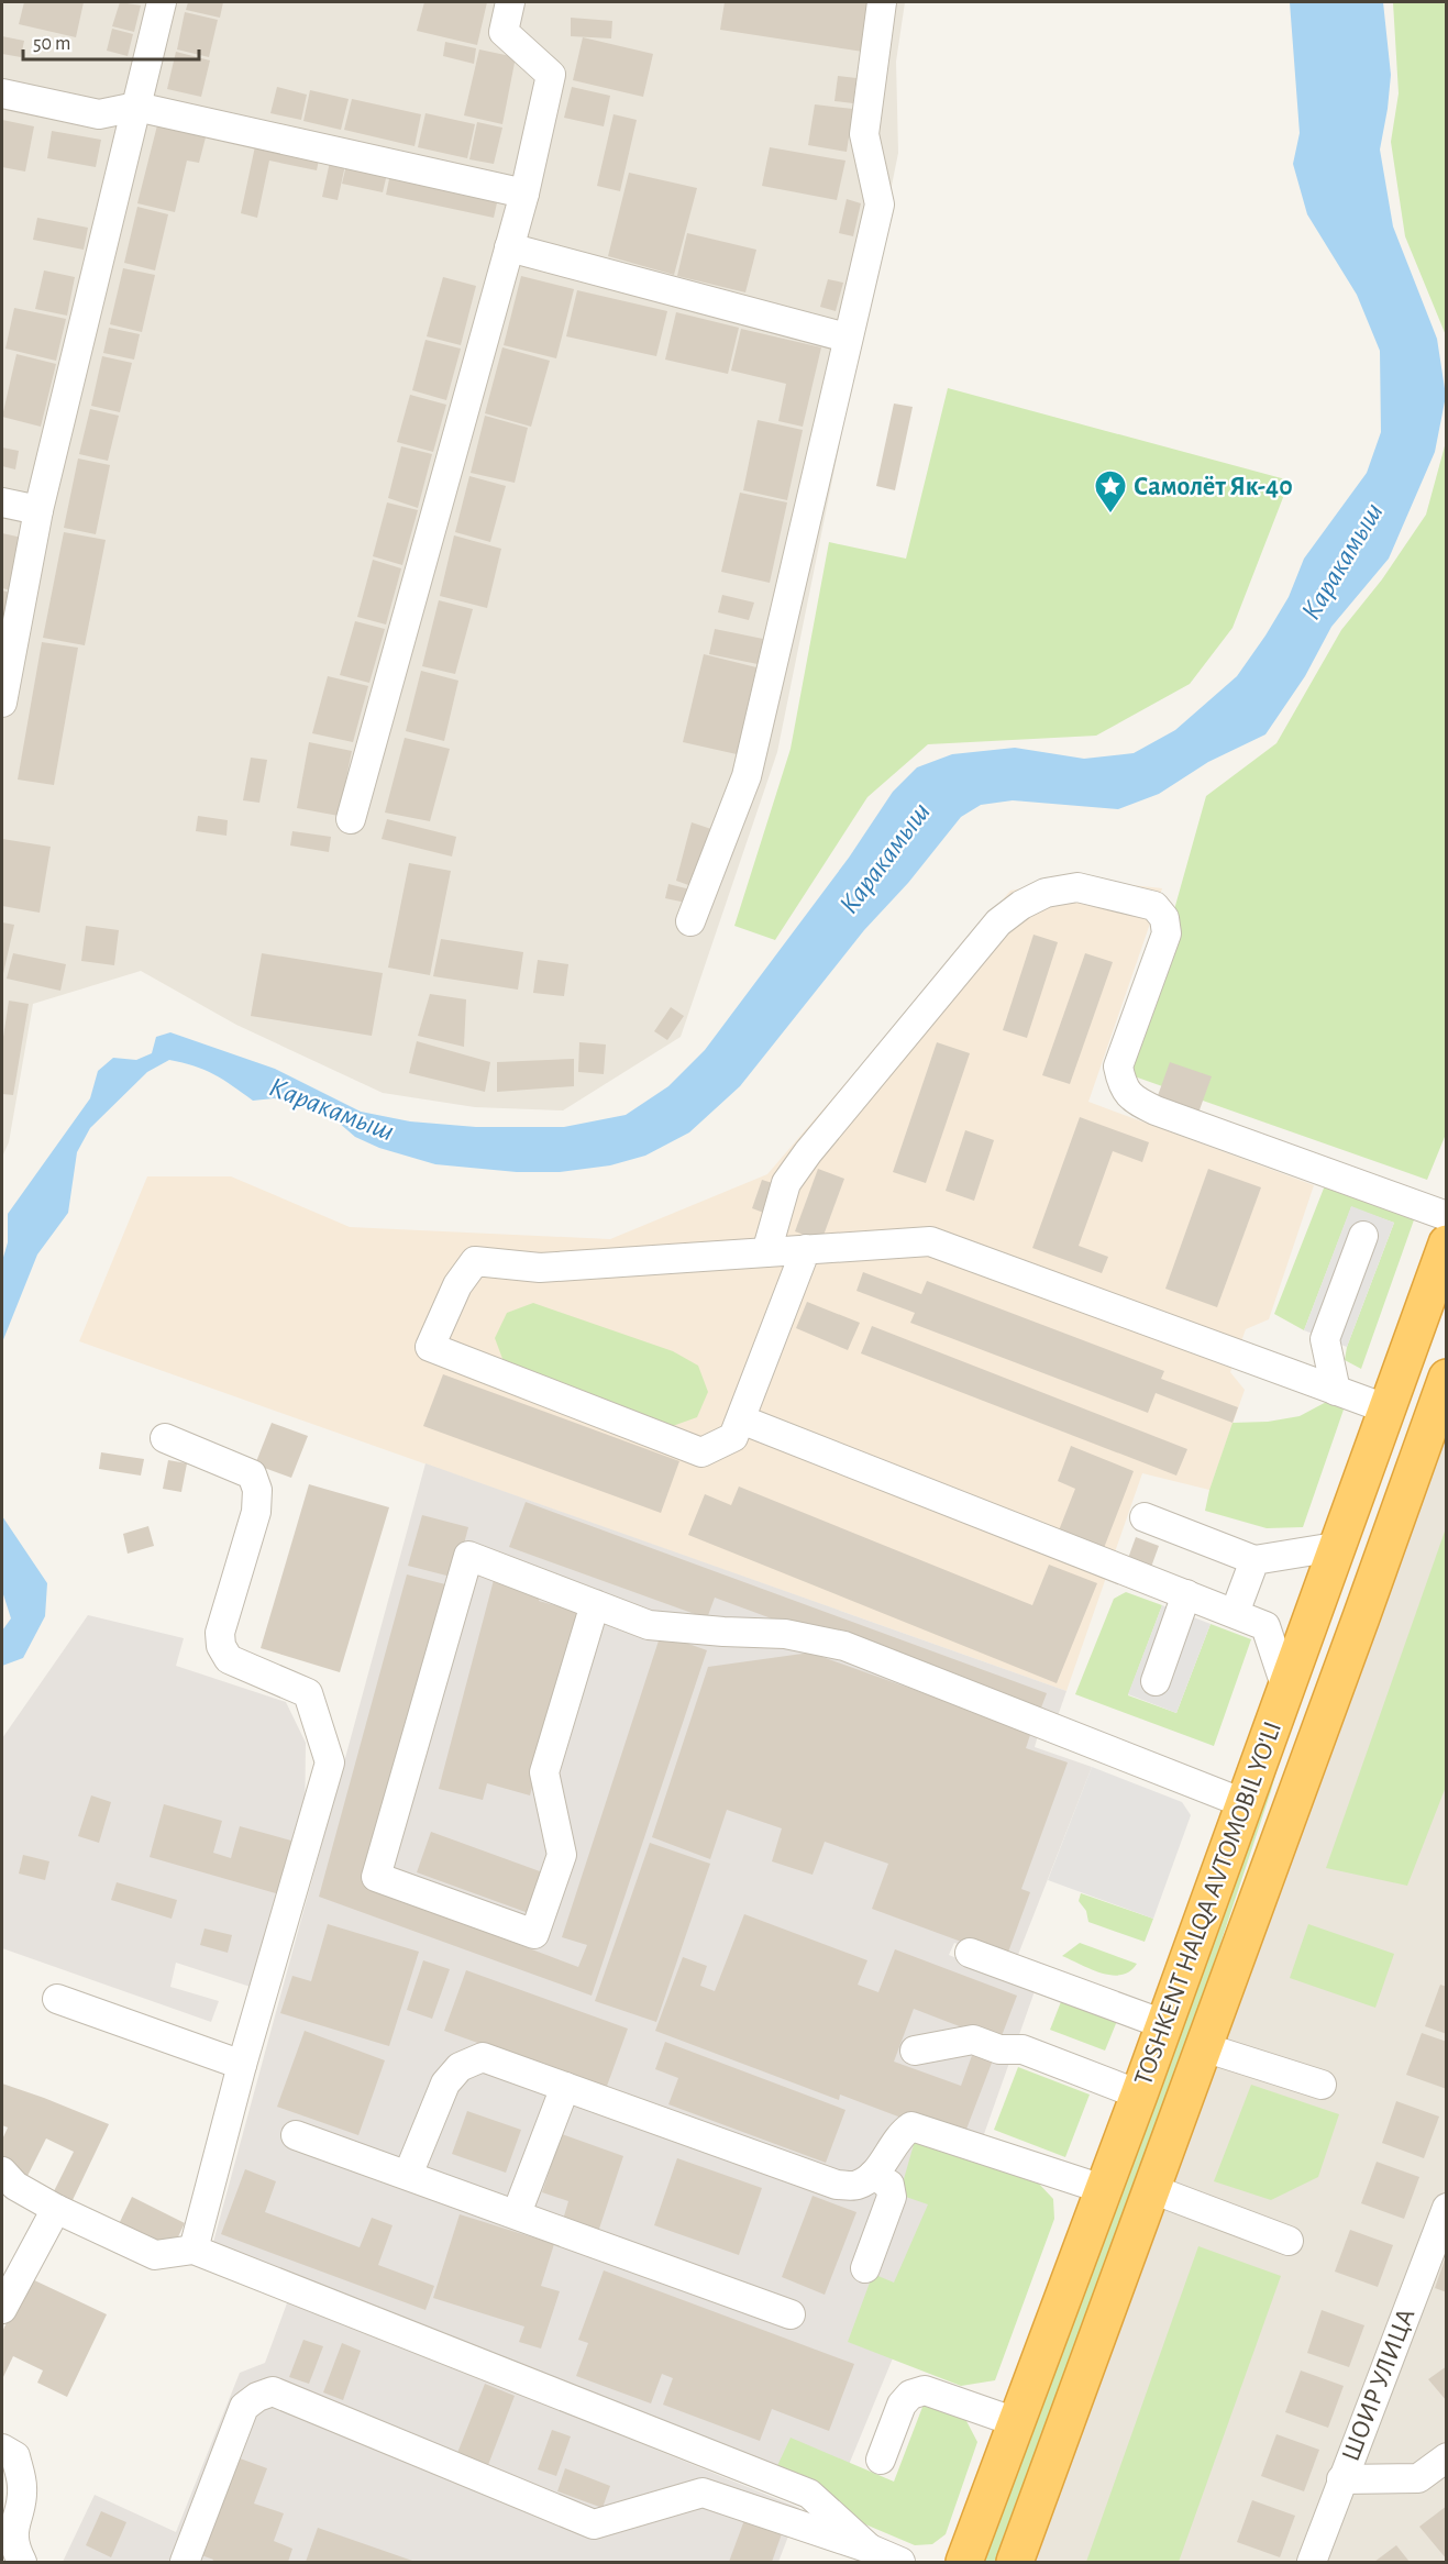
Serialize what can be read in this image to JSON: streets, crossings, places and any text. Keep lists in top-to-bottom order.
{
  "streets": {
    "highway": ["TOSHKENT HALQA AVTOMOBIL YO'LI"],
    "street": ["ШОИР УЛИЦА"]
  },
  "water": ["Каракамыш"],
  "places": {
    "place": ["Самолёт Як-40"]
  },
  "scale_bar": "50 m"
}
